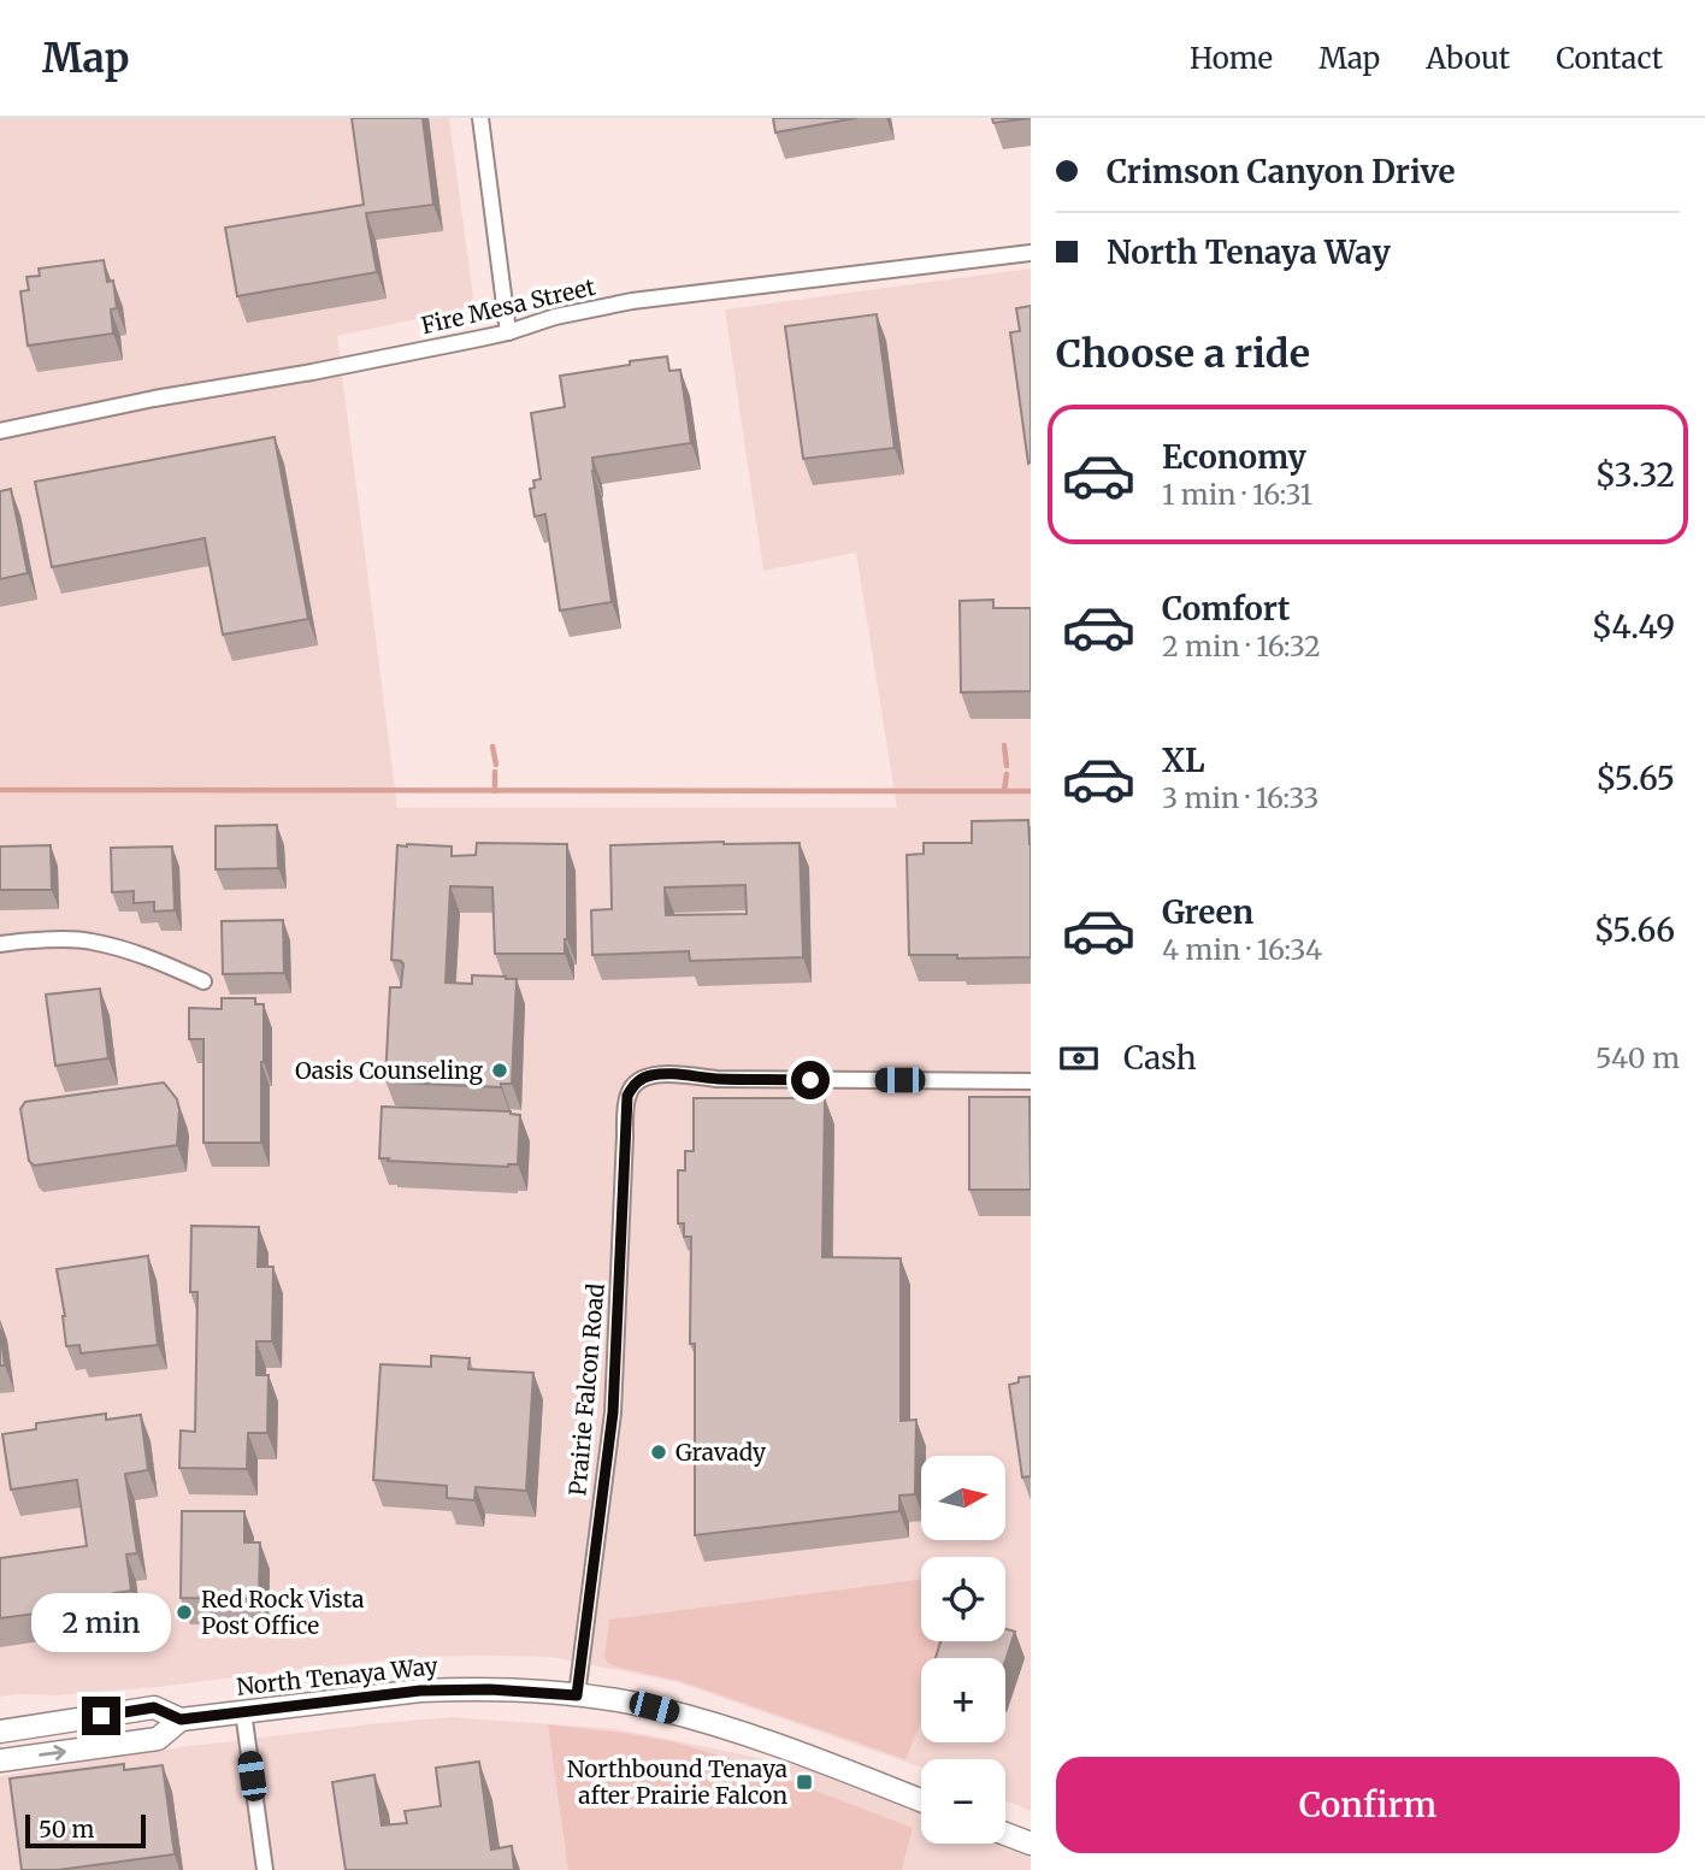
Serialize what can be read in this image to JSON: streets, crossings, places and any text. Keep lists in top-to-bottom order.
{
  "streets": {
    "main road": ["North Tenaya Way"],
    "street": ["Fire Mesa Street", "Prairie Falcon Road"]
  },
  "crossings": [
    ["Prairie Falcon Road", "North Tenaya Way"]
  ],
  "places": {
    "other": ["Oasis Counseling", "Gravady", "Red Rock Vista Post Office"],
    "transit": ["Northbound Tenaya after Prairie Falcon"]
  },
  "scale_bar": "50 m",
  "north": "right",
  "page": {
    "header": "Map",
    "nav": [
      "Home",
      "Map",
      "About",
      "Contact"
    ],
    "banner": ["Crimson Canyon Drive", "North Tenaya Way"],
    "heading": "Choose a ride",
    "list": [
      {
        "name": "Economy",
        "note": "1 min · 16:31",
        "value": "$3.32"
      },
      {
        "name": "Comfort",
        "note": "2 min · 16:32",
        "value": "$4.49"
      },
      {
        "name": "XL",
        "note": "3 min · 16:33",
        "value": "$5.65"
      },
      {
        "name": "Green",
        "note": "4 min · 16:34",
        "value": "$5.66"
      }
    ],
    "pay": ["Cash", "540 m"],
    "map_buttons": ["+", "−"],
    "bubble": "2 min",
    "buttons": "Confirm",
    "scale": "50 m"
  }
}
